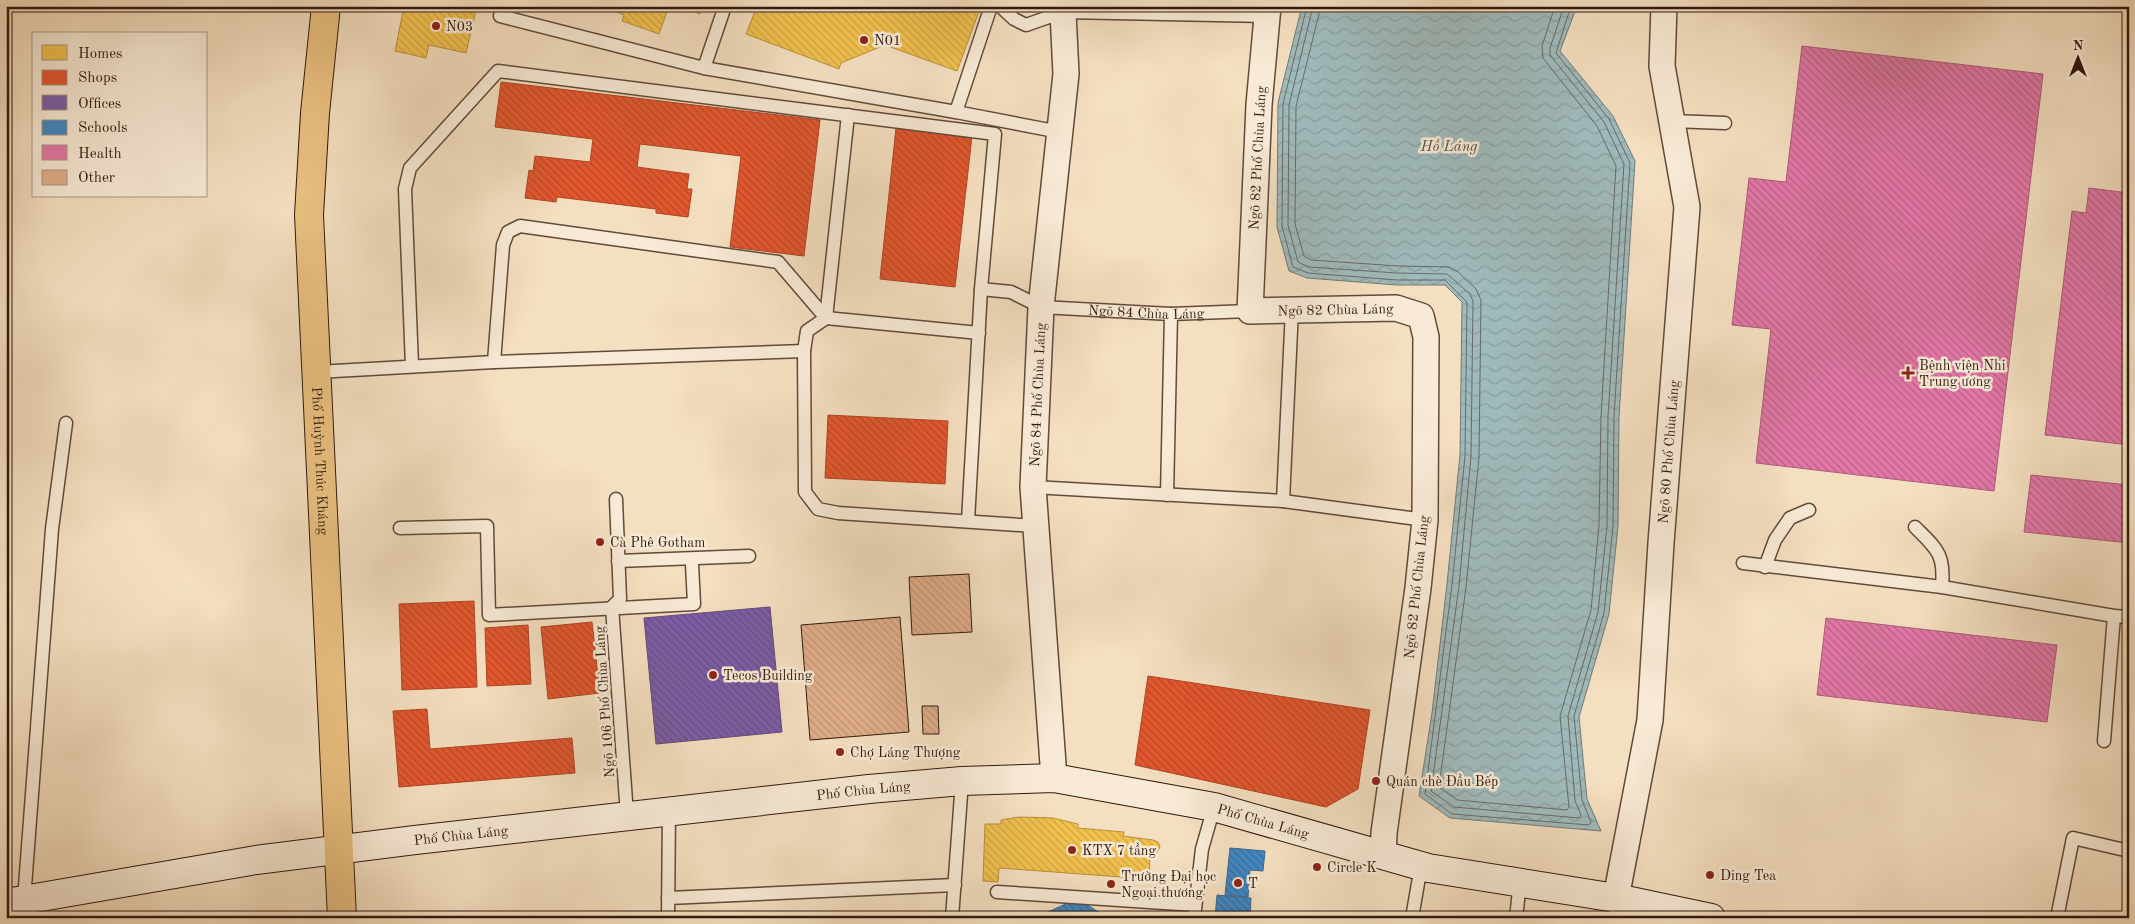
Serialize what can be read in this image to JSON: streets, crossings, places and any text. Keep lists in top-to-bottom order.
{
  "streets": {
    "main road": ["Phố Huỳnh Thúc Kháng"],
    "street": [
      "Ngõ 82 Phố Chùa Láng",
      "Ngõ 82 Chùa Láng",
      "Ngõ 84 Phố Chùa Láng",
      "Ngõ 80 Phố Chùa Láng",
      "Phố Chùa Láng"
    ],
    "lane": ["Ngõ 84 Chùa Láng", "Ngõ 106 Phố Chùa Láng"]
  },
  "crossings": [
    ["Ngõ 82 Phố Chùa Láng", "Ngõ 82 Chùa Láng"],
    ["Ngõ 82 Phố Chùa Láng", "Ngõ 84 Chùa Láng"],
    ["Ngõ 82 Phố Chùa Láng", "Phố Chùa Láng"],
    ["Ngõ 82 Chùa Láng", "Ngõ 84 Chùa Láng"],
    ["Ngõ 84 Chùa Láng", "Ngõ 84 Phố Chùa Láng"],
    ["Ngõ 84 Phố Chùa Láng", "Phố Chùa Láng"],
    ["Ngõ 80 Phố Chùa Láng", "Phố Chùa Láng"],
    ["Phố Huỳnh Thúc Kháng", "Phố Chùa Láng"],
    ["Ngõ 106 Phố Chùa Láng", "Phố Chùa Láng"]
  ],
  "water": ["Hồ Láng"],
  "places": {
    "other": [
      "N03",
      "N01",
      "Cà Phê Gotham",
      "Tecos Building",
      "Chợ Láng Thượng",
      "Quán chè Đầu Bếp",
      "KTX 7 tầng",
      "Circle K",
      "Ding Tea",
      "T",
      "Trường Đại học Ngoại thương"
    ],
    "health": ["Bệnh viện Nhi Trung ương"]
  },
  "legend": [
    "Homes",
    "Shops",
    "Offices",
    "Schools",
    "Health",
    "Other"
  ],
  "north": "top"
}
